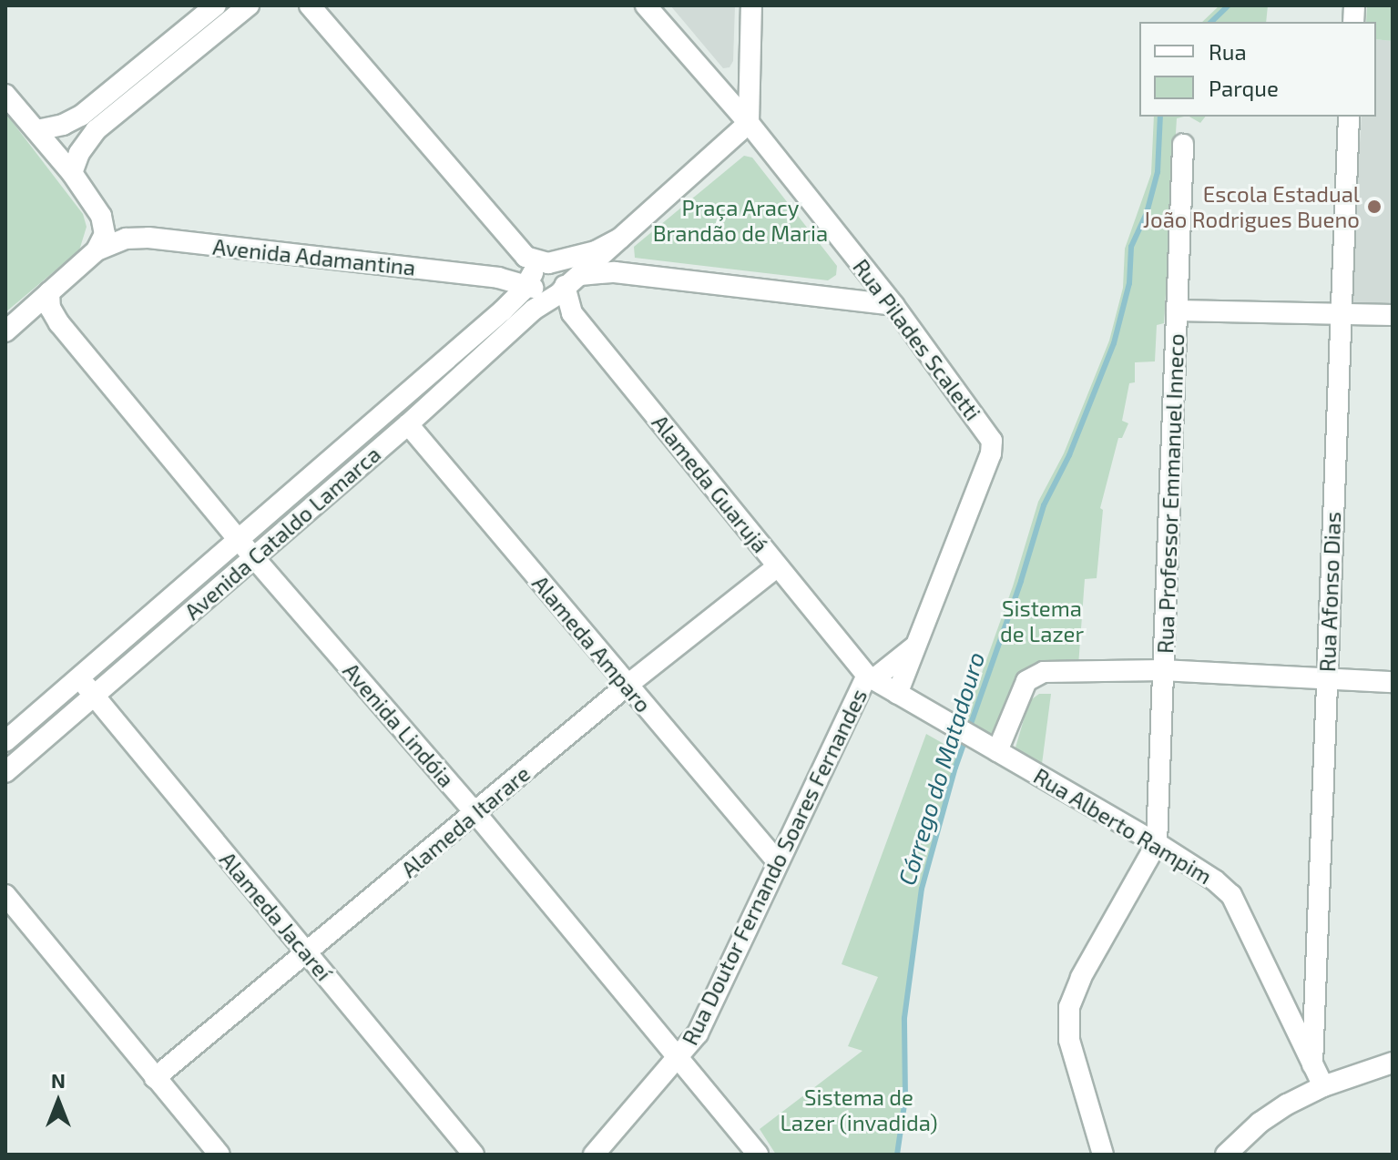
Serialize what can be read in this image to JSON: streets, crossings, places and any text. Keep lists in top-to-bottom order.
{
  "streets": {
    "street": [
      "Avenida Adamantina",
      "Rua Pilades Scaletti",
      "Alameda Guarujá",
      "Rua Professor Emmanuel Inneco",
      "Avenida Cataldo Lamarca",
      "Rua Afonso Dias",
      "Alameda Amparo",
      "Avenida Lindóia",
      "Alameda Itarare",
      "Rua Alberto Rampim",
      "Rua Doutor Fernando Soares Fernandes",
      "Alameda Jacareí"
    ]
  },
  "crossings": [
    ["Avenida Adamantina", "Alameda Guarujá"],
    ["Avenida Adamantina", "Avenida Cataldo Lamarca"],
    ["Rua Pilades Scaletti", "Avenida Cataldo Lamarca"],
    ["Rua Pilades Scaletti", "Rua Alberto Rampim"],
    ["Alameda Guarujá", "Avenida Cataldo Lamarca"],
    ["Alameda Guarujá", "Alameda Itarare"],
    ["Alameda Guarujá", "Rua Alberto Rampim"],
    ["Alameda Guarujá", "Rua Doutor Fernando Soares Fernandes"],
    ["Rua Professor Emmanuel Inneco", "Rua Alberto Rampim"],
    ["Avenida Cataldo Lamarca", "Alameda Amparo"],
    ["Avenida Cataldo Lamarca", "Avenida Lindóia"],
    ["Avenida Cataldo Lamarca", "Alameda Jacareí"],
    ["Rua Afonso Dias", "Rua Alberto Rampim"],
    ["Alameda Amparo", "Alameda Itarare"],
    ["Alameda Amparo", "Rua Doutor Fernando Soares Fernandes"],
    ["Avenida Lindóia", "Alameda Itarare"],
    ["Avenida Lindóia", "Rua Doutor Fernando Soares Fernandes"],
    ["Alameda Itarare", "Alameda Jacareí"],
    ["Rua Alberto Rampim", "Rua Doutor Fernando Soares Fernandes"]
  ],
  "water": ["Córrego do Matadouro"],
  "parks": ["Praça Aracy Brandão de Maria", "Sistema de Lazer", "Sistema de Lazer (invadida)"],
  "places": ["Escola Estadual João Rodrigues Bueno"],
  "legend": ["Rua", "Parque"],
  "north": "top"
}
